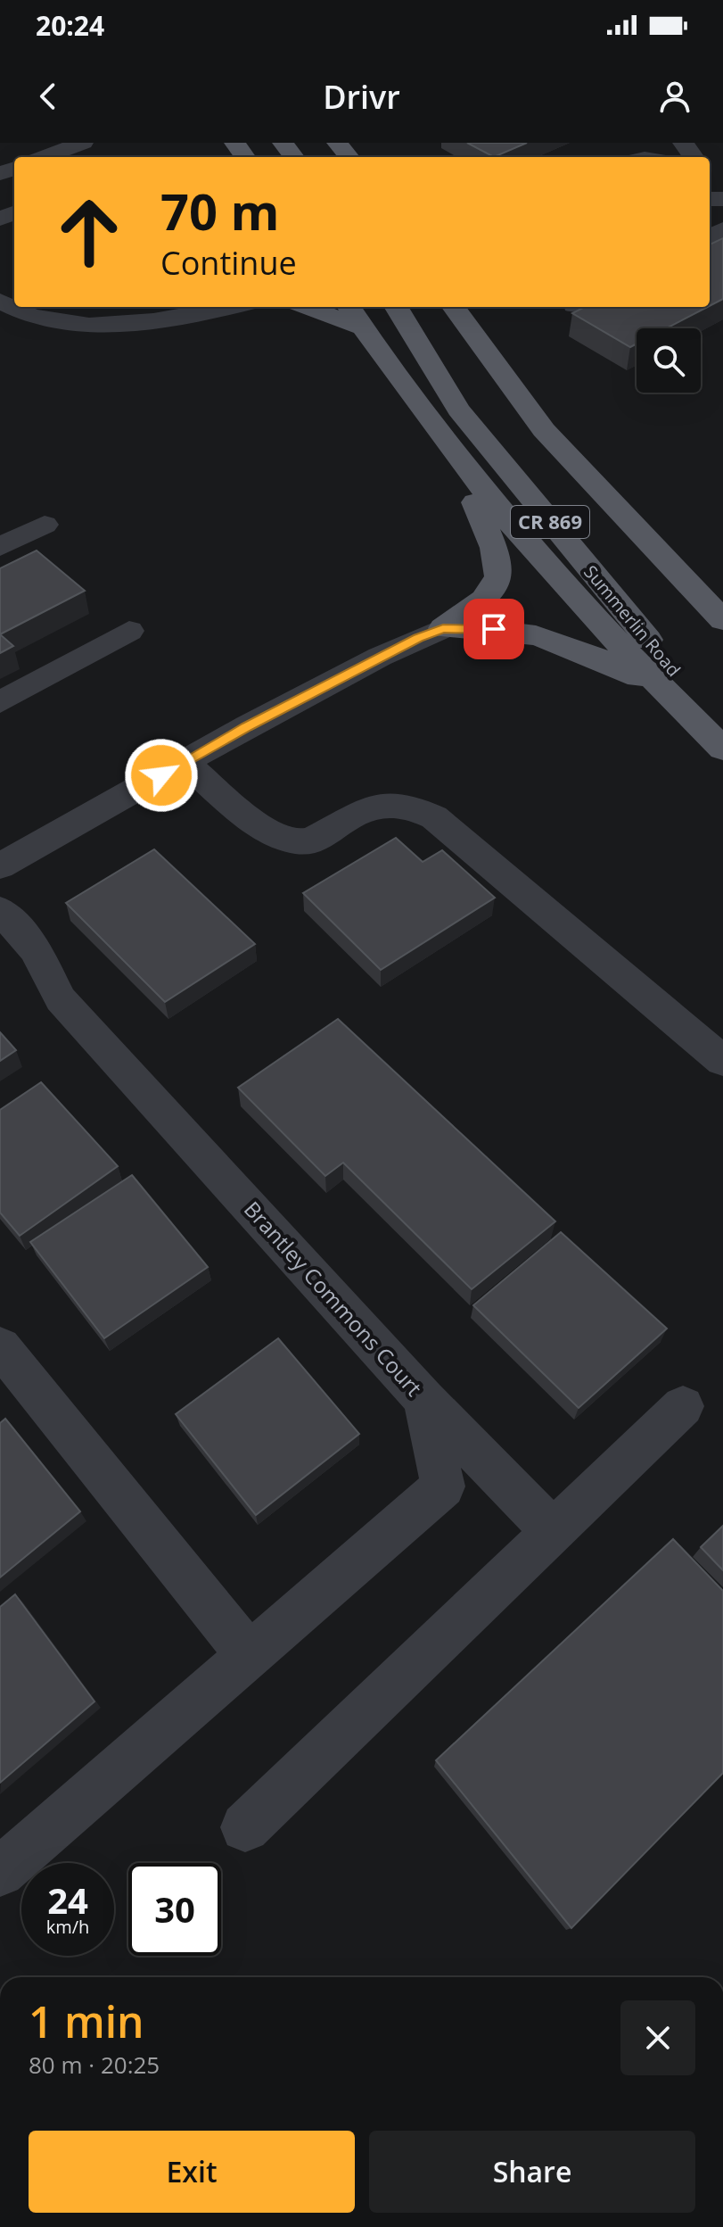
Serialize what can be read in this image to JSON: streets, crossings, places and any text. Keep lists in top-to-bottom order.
{
  "streets": {
    "main road": ["CR 869", "Summerlin Road"],
    "street": ["Brantley Commons Court"]
  },
  "page": {
    "status": "20:24",
    "header": "Drivr",
    "turn": ["70 m", "Continue"],
    "speed": "24 km/h",
    "limit": "30",
    "heading": ["1 min", "80 m · 20:25"],
    "buttons": ["Exit", "Share"]
  }
}
